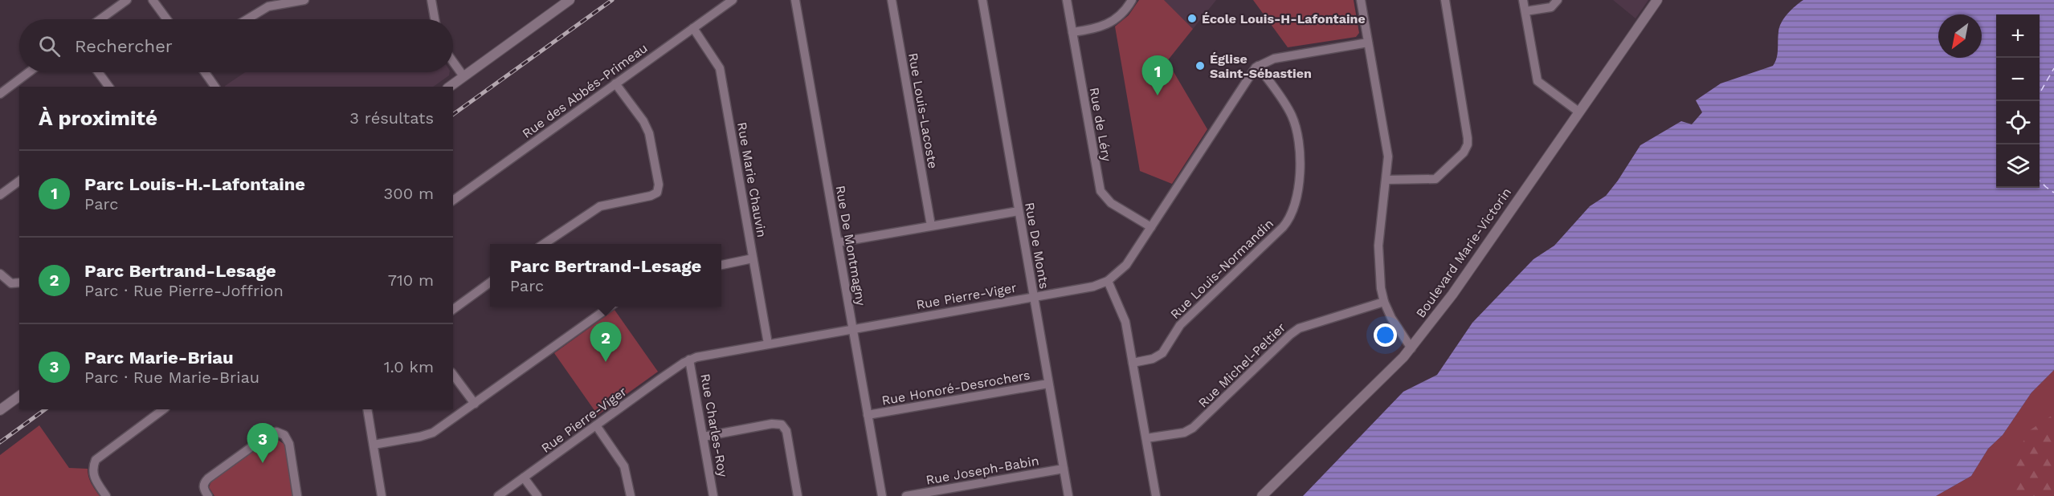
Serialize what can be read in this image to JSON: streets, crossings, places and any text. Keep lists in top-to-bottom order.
{
  "streets": {
    "street": [
      "Rue des Abbés-Primeau",
      "Rue Louis-Lacoste",
      "Rue de Léry",
      "Rue Marie Chauvin",
      "Rue De Montmagny",
      "Rue De Monts",
      "Boulevard Marie-Victorin",
      "Rue Louis-Normandin",
      "Rue Pierre-Viger",
      "Rue Michel-Peltier",
      "Rue Honoré-Desrochers",
      "Rue Charles-Roy",
      "Rue Joseph-Babin"
    ]
  },
  "crossings": [
    ["Rue des Abbés-Primeau", "Rue Marie Chauvin"],
    ["Rue de Léry", "Rue Pierre-Viger"],
    ["Rue Marie Chauvin", "Rue Pierre-Viger"],
    ["Rue De Montmagny", "Rue Pierre-Viger"],
    ["Rue De Montmagny", "Rue Honoré-Desrochers"],
    ["Rue De Monts", "Rue Pierre-Viger"],
    ["Rue De Monts", "Rue Honoré-Desrochers"],
    ["Rue De Monts", "Rue Joseph-Babin"],
    ["Rue Louis-Normandin", "Rue Pierre-Viger"],
    ["Rue Pierre-Viger", "Rue Charles-Roy"]
  ],
  "places": ["École Louis-H-Lafontaine", "Église Saint-Sébastien"],
  "north": "bottom left",
  "page": {
    "map_buttons": ["+", "−"],
    "search": "Rechercher",
    "pins": ["1", "2", "3"],
    "heading": ["À proximité", "3 résultats"],
    "list": [
      {
        "mark": "1",
        "name": "Parc Louis-H.-Lafontaine",
        "note": "Parc",
        "value": "300 m"
      },
      {
        "mark": "2",
        "name": "Parc Bertrand-Lesage",
        "note": "Parc · Rue Pierre-Joffrion",
        "value": "710 m"
      },
      {
        "mark": "3",
        "name": "Parc Marie-Briau",
        "note": "Parc · Rue Marie-Briau",
        "value": "1.0 km"
      }
    ],
    "popup": ["Parc Bertrand-Lesage", "Parc"]
  }
}
